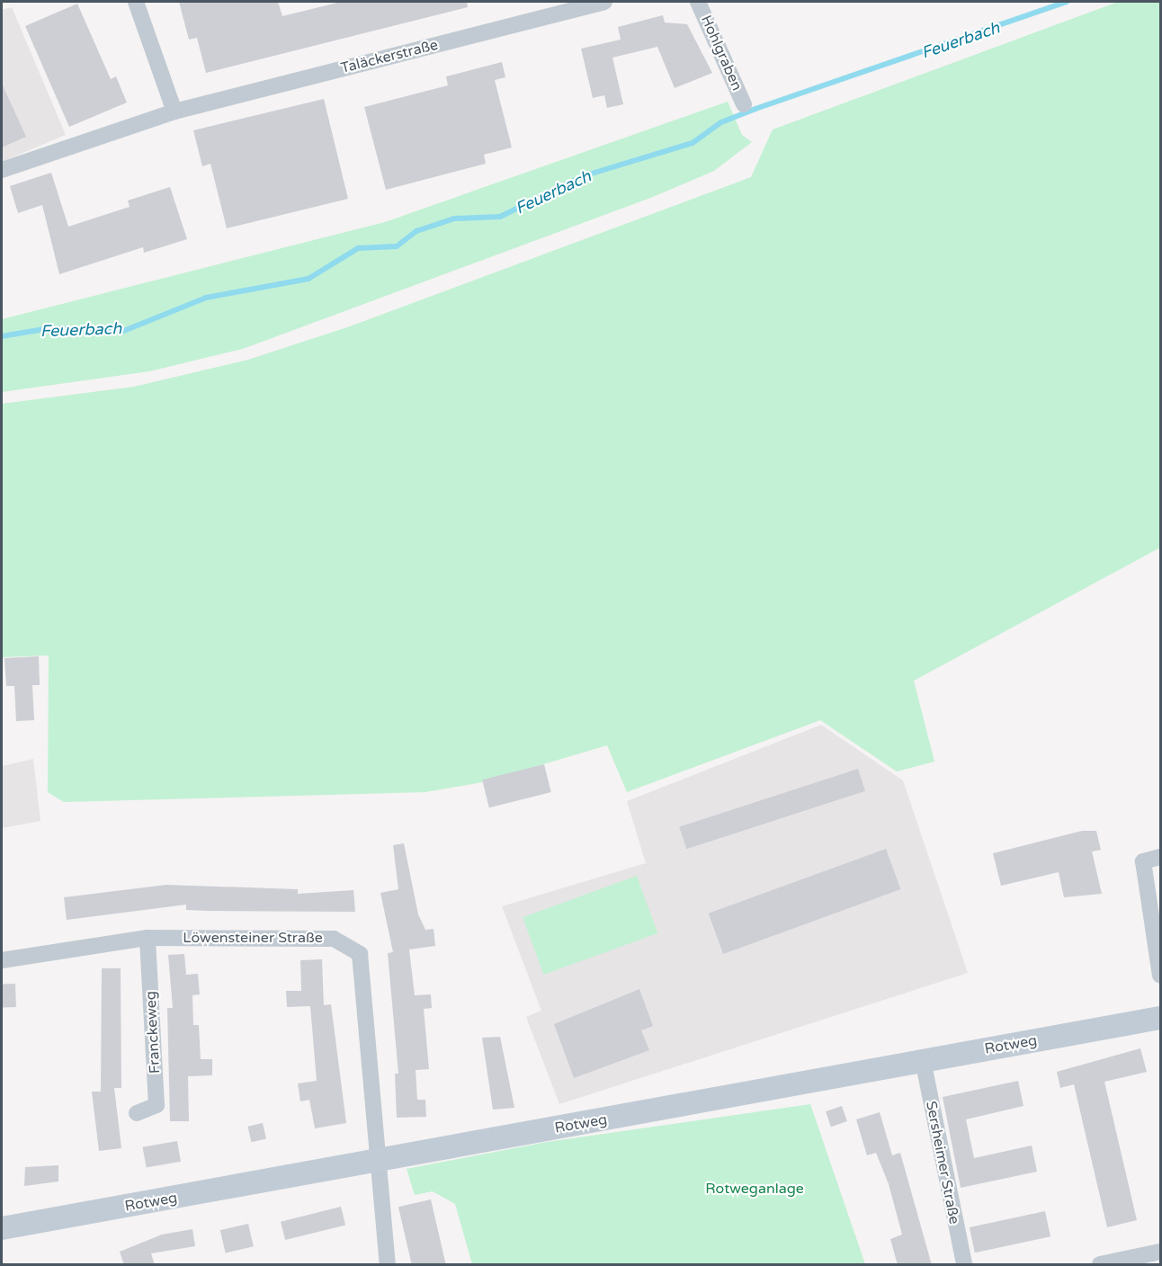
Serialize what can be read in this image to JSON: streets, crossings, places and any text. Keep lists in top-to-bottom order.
{
  "streets": {
    "main road": ["Rotweg"],
    "street": [
      "Hohlgraben",
      "Taläckerstraße",
      "Löwensteiner Straße",
      "Franckeweg",
      "Sersheimer Straße"
    ]
  },
  "crossings": [
    ["Löwensteiner Straße", "Franckeweg"],
    ["Löwensteiner Straße", "Rotweg"],
    ["Rotweg", "Sersheimer Straße"]
  ],
  "water": ["Feuerbach"],
  "parks": ["Rotweganlage"]
}
